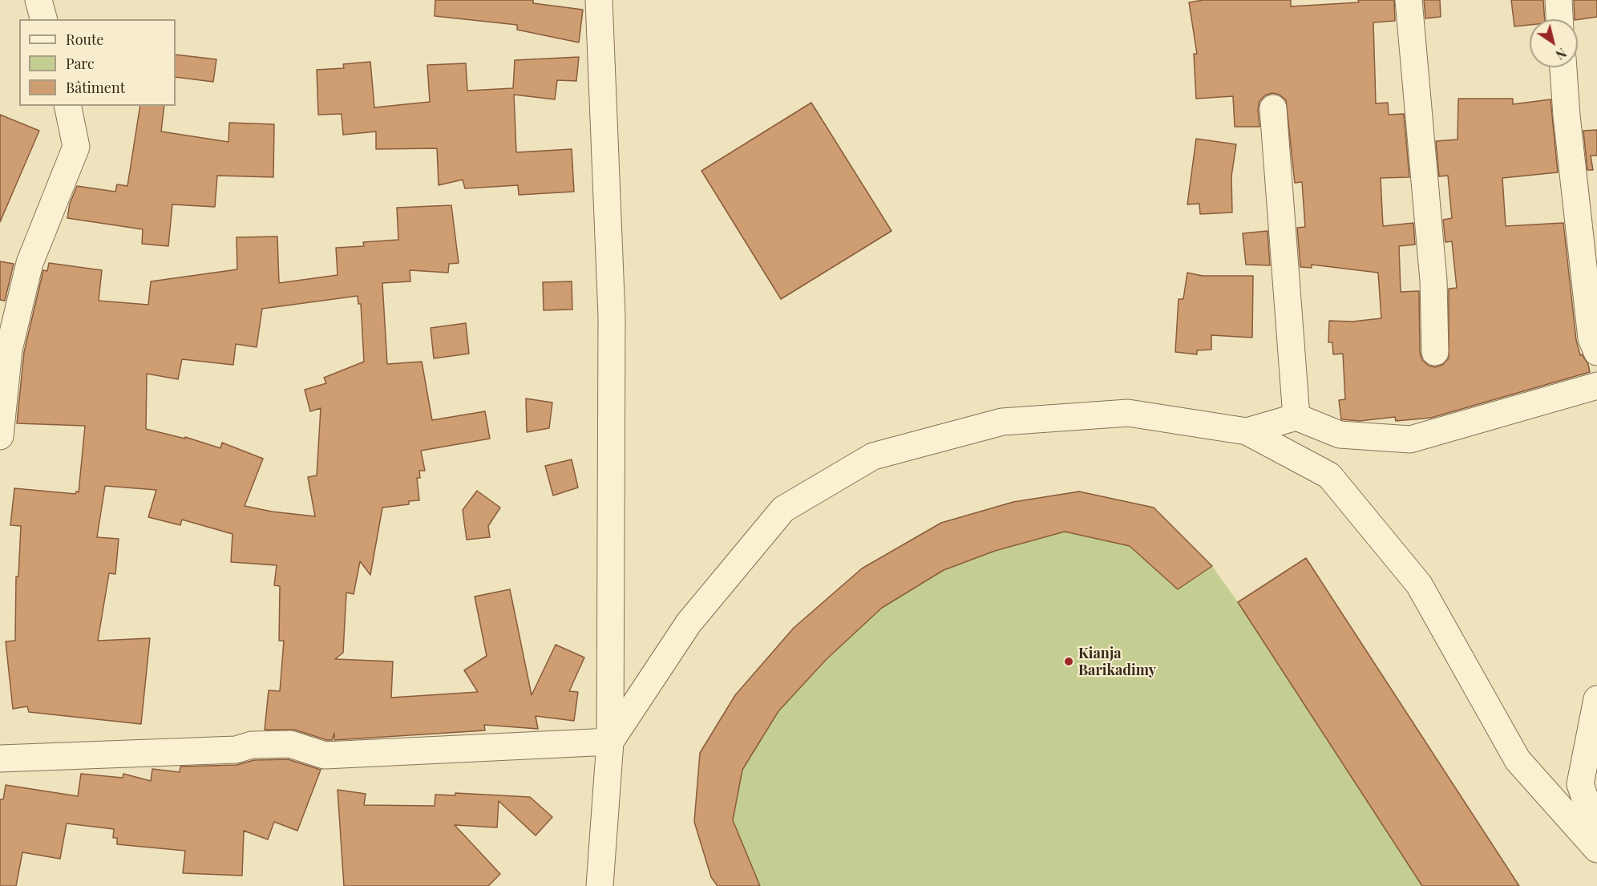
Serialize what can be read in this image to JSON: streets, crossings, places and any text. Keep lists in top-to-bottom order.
{
  "places": ["Kianja Barikadimy"],
  "legend": ["Route", "Parc", "Bâtiment"],
  "north": "bottom right"
}
